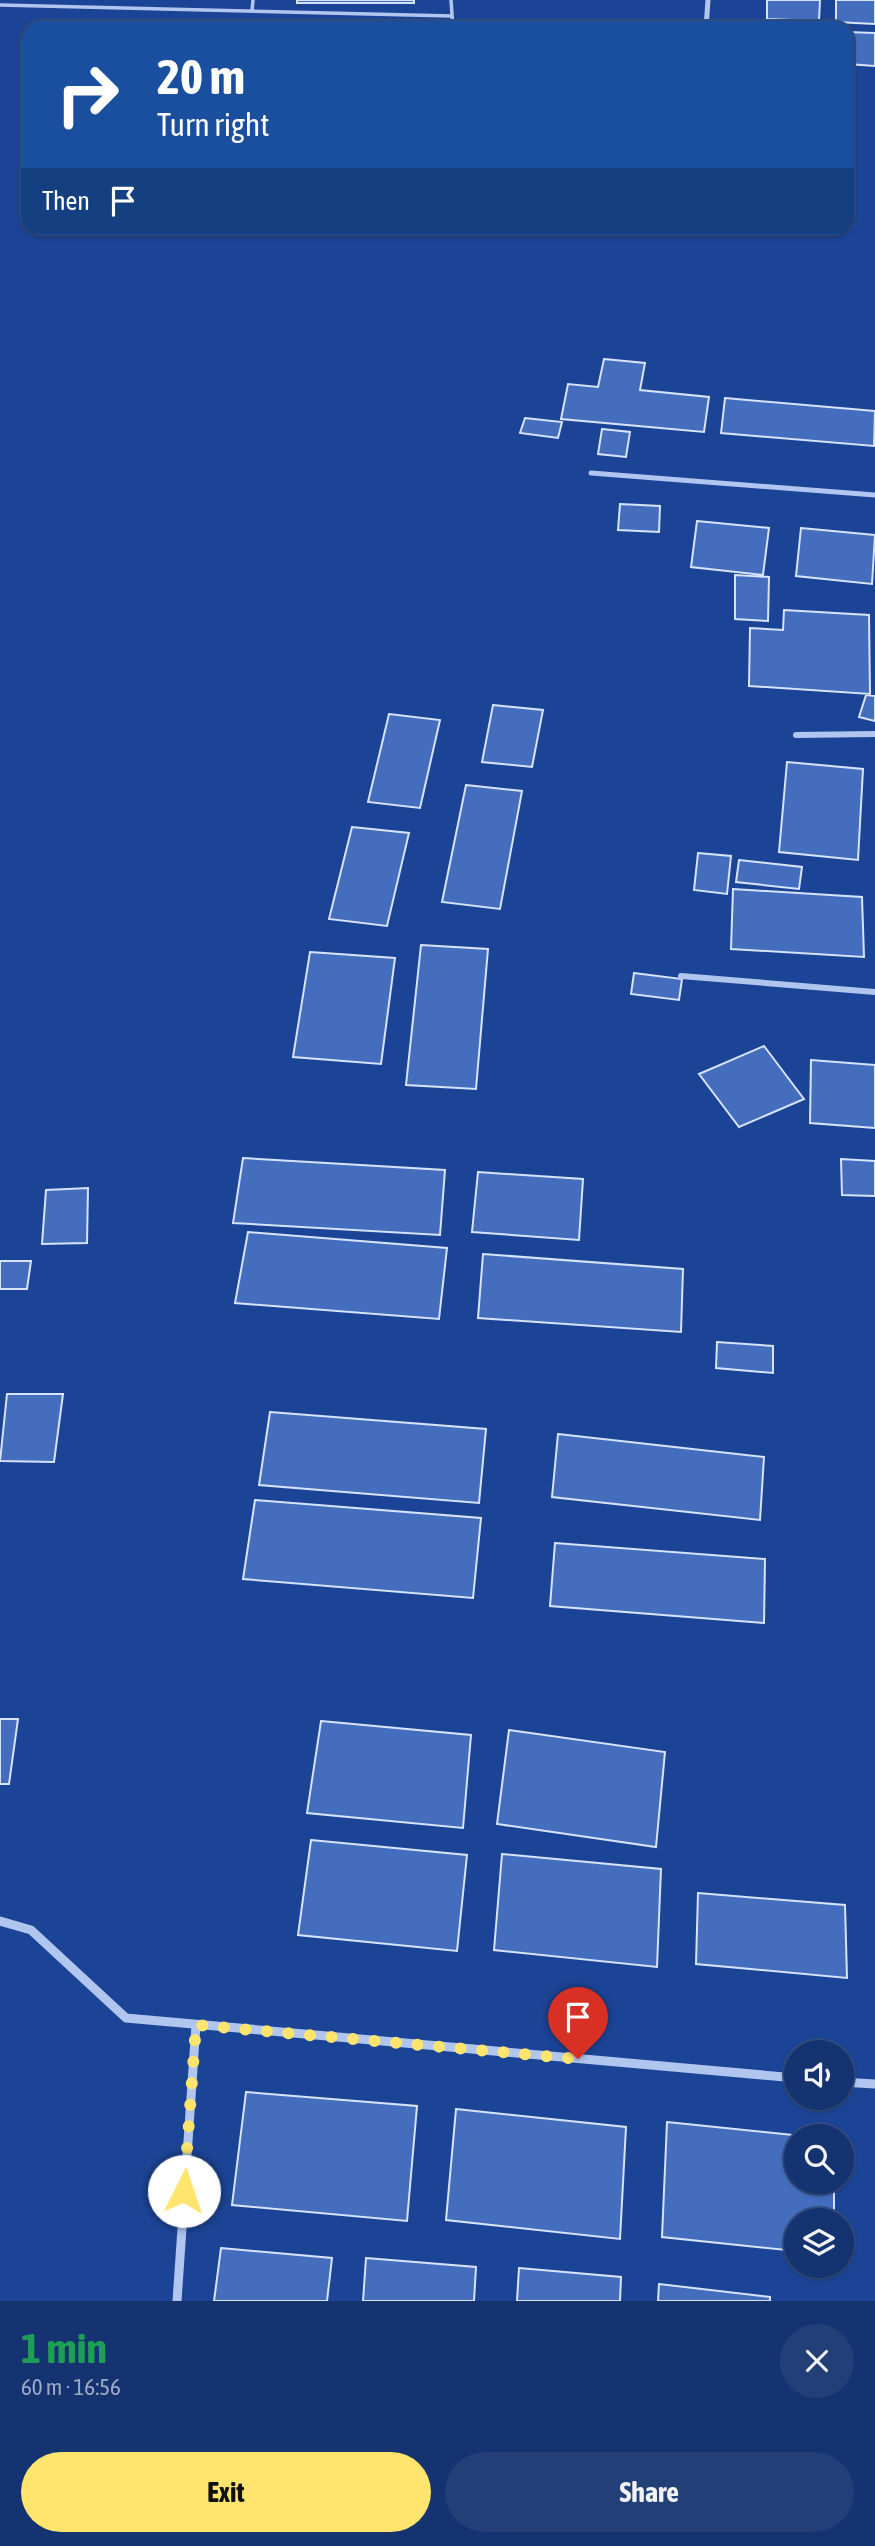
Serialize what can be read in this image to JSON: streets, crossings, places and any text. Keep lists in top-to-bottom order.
{
  "page": {
    "turn": ["20 m", "Turn right"],
    "then": "Then",
    "heading": ["1 min", "60 m · 16:56"],
    "buttons": ["Exit", "Share"]
  }
}
